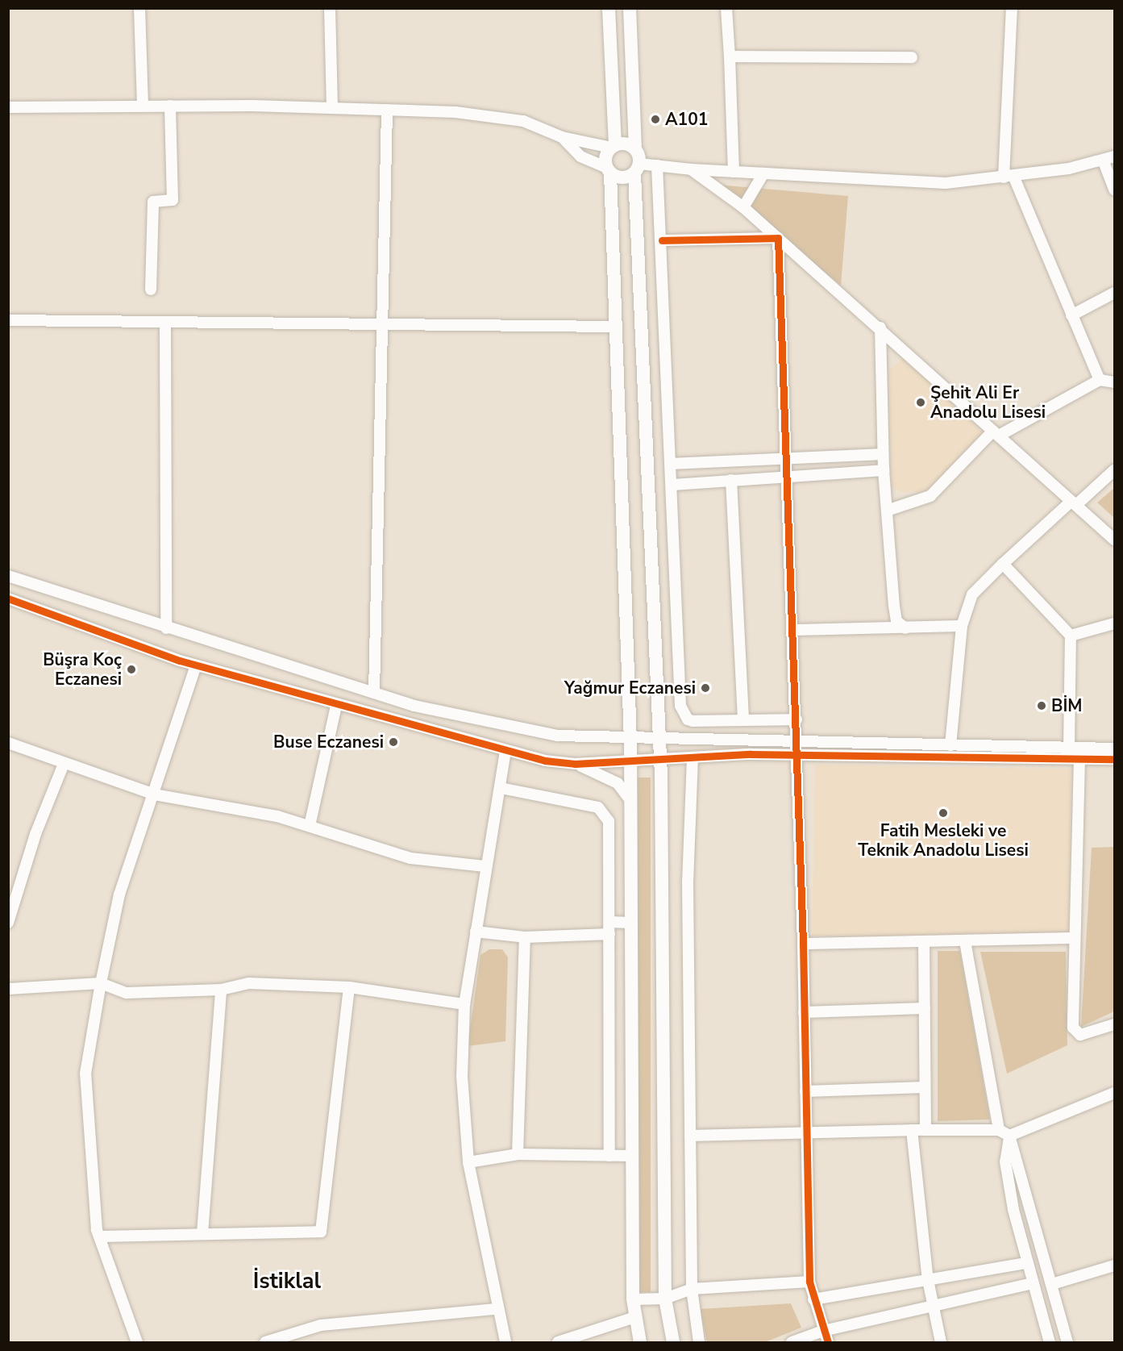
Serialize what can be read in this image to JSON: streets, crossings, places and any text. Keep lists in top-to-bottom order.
{
  "districts": ["İstiklal"],
  "places": [
    "A101",
    "Şehit Ali Er Anadolu Lisesi",
    "Büşra Koç Eczanesi",
    "Yağmur Eczanesi",
    "BİM",
    "Buse Eczanesi",
    "Fatih Mesleki ve Teknik Anadolu Lisesi"
  ]
}
